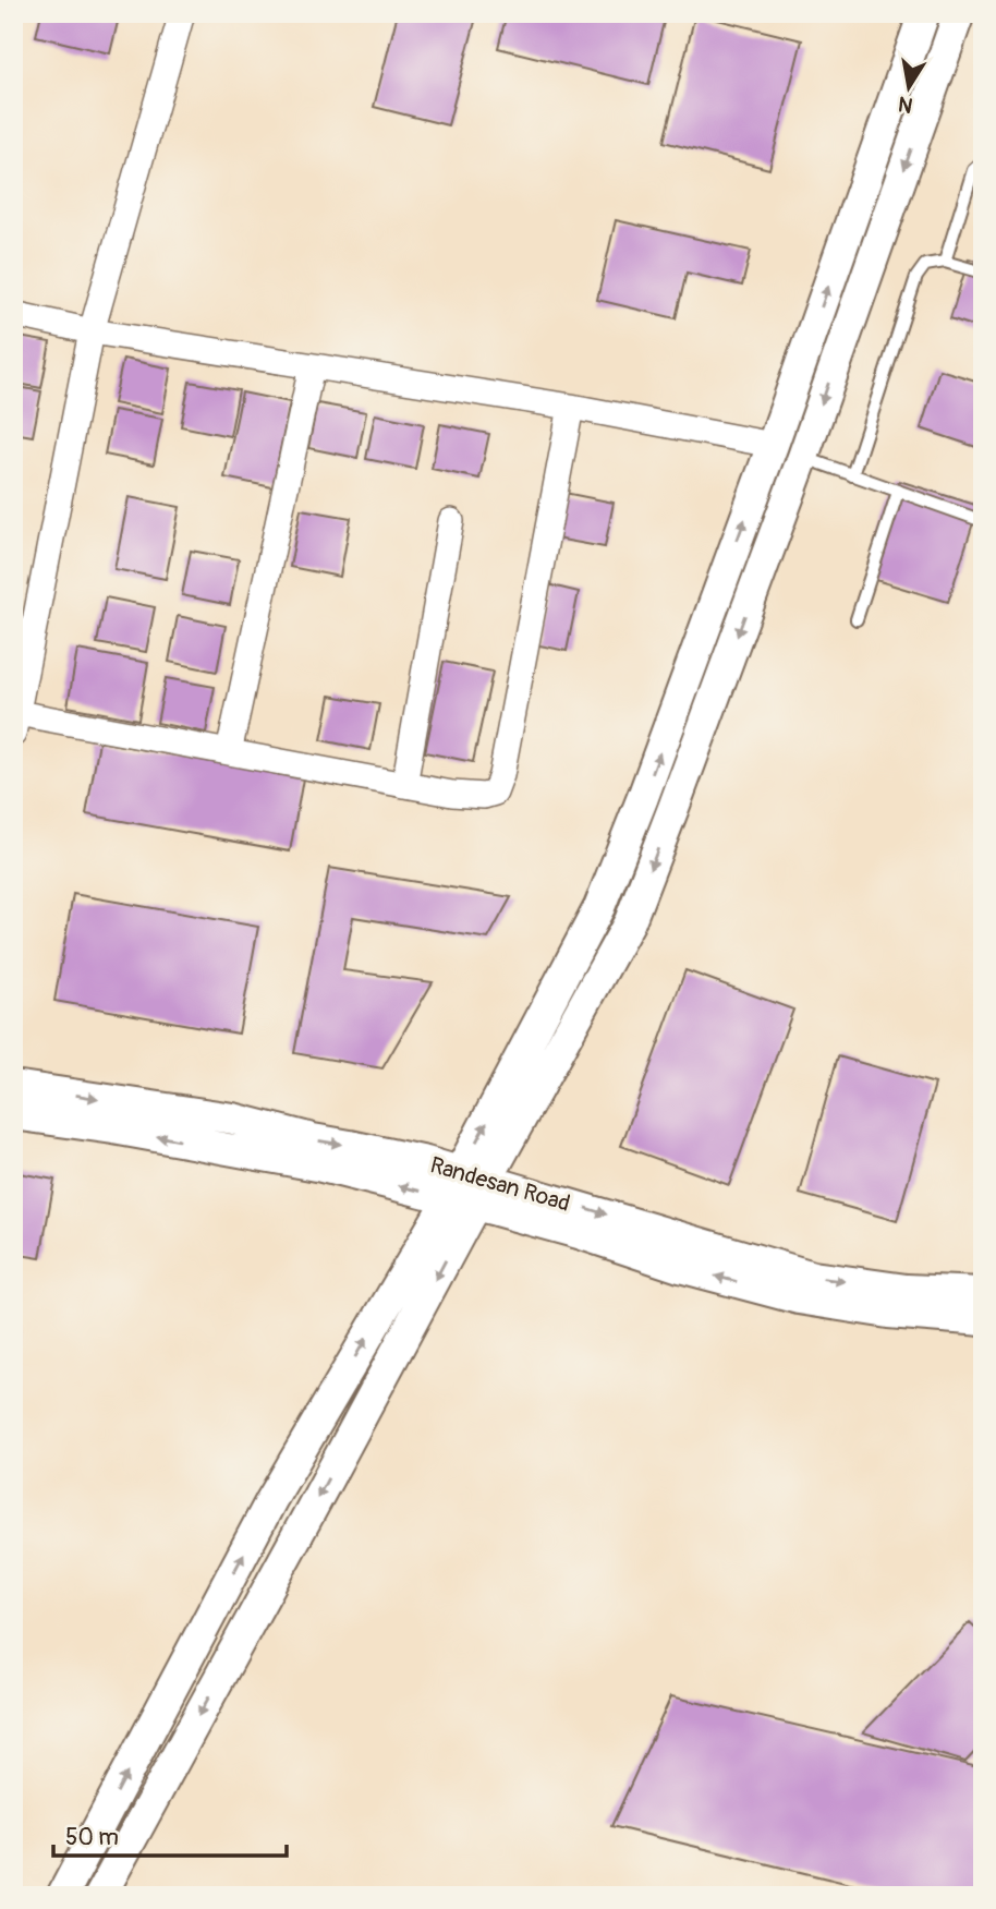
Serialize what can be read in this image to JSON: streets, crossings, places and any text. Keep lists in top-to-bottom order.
{
  "streets": {
    "street": ["Randesan Road"]
  },
  "scale_bar": "50 m",
  "north": "bottom"
}
